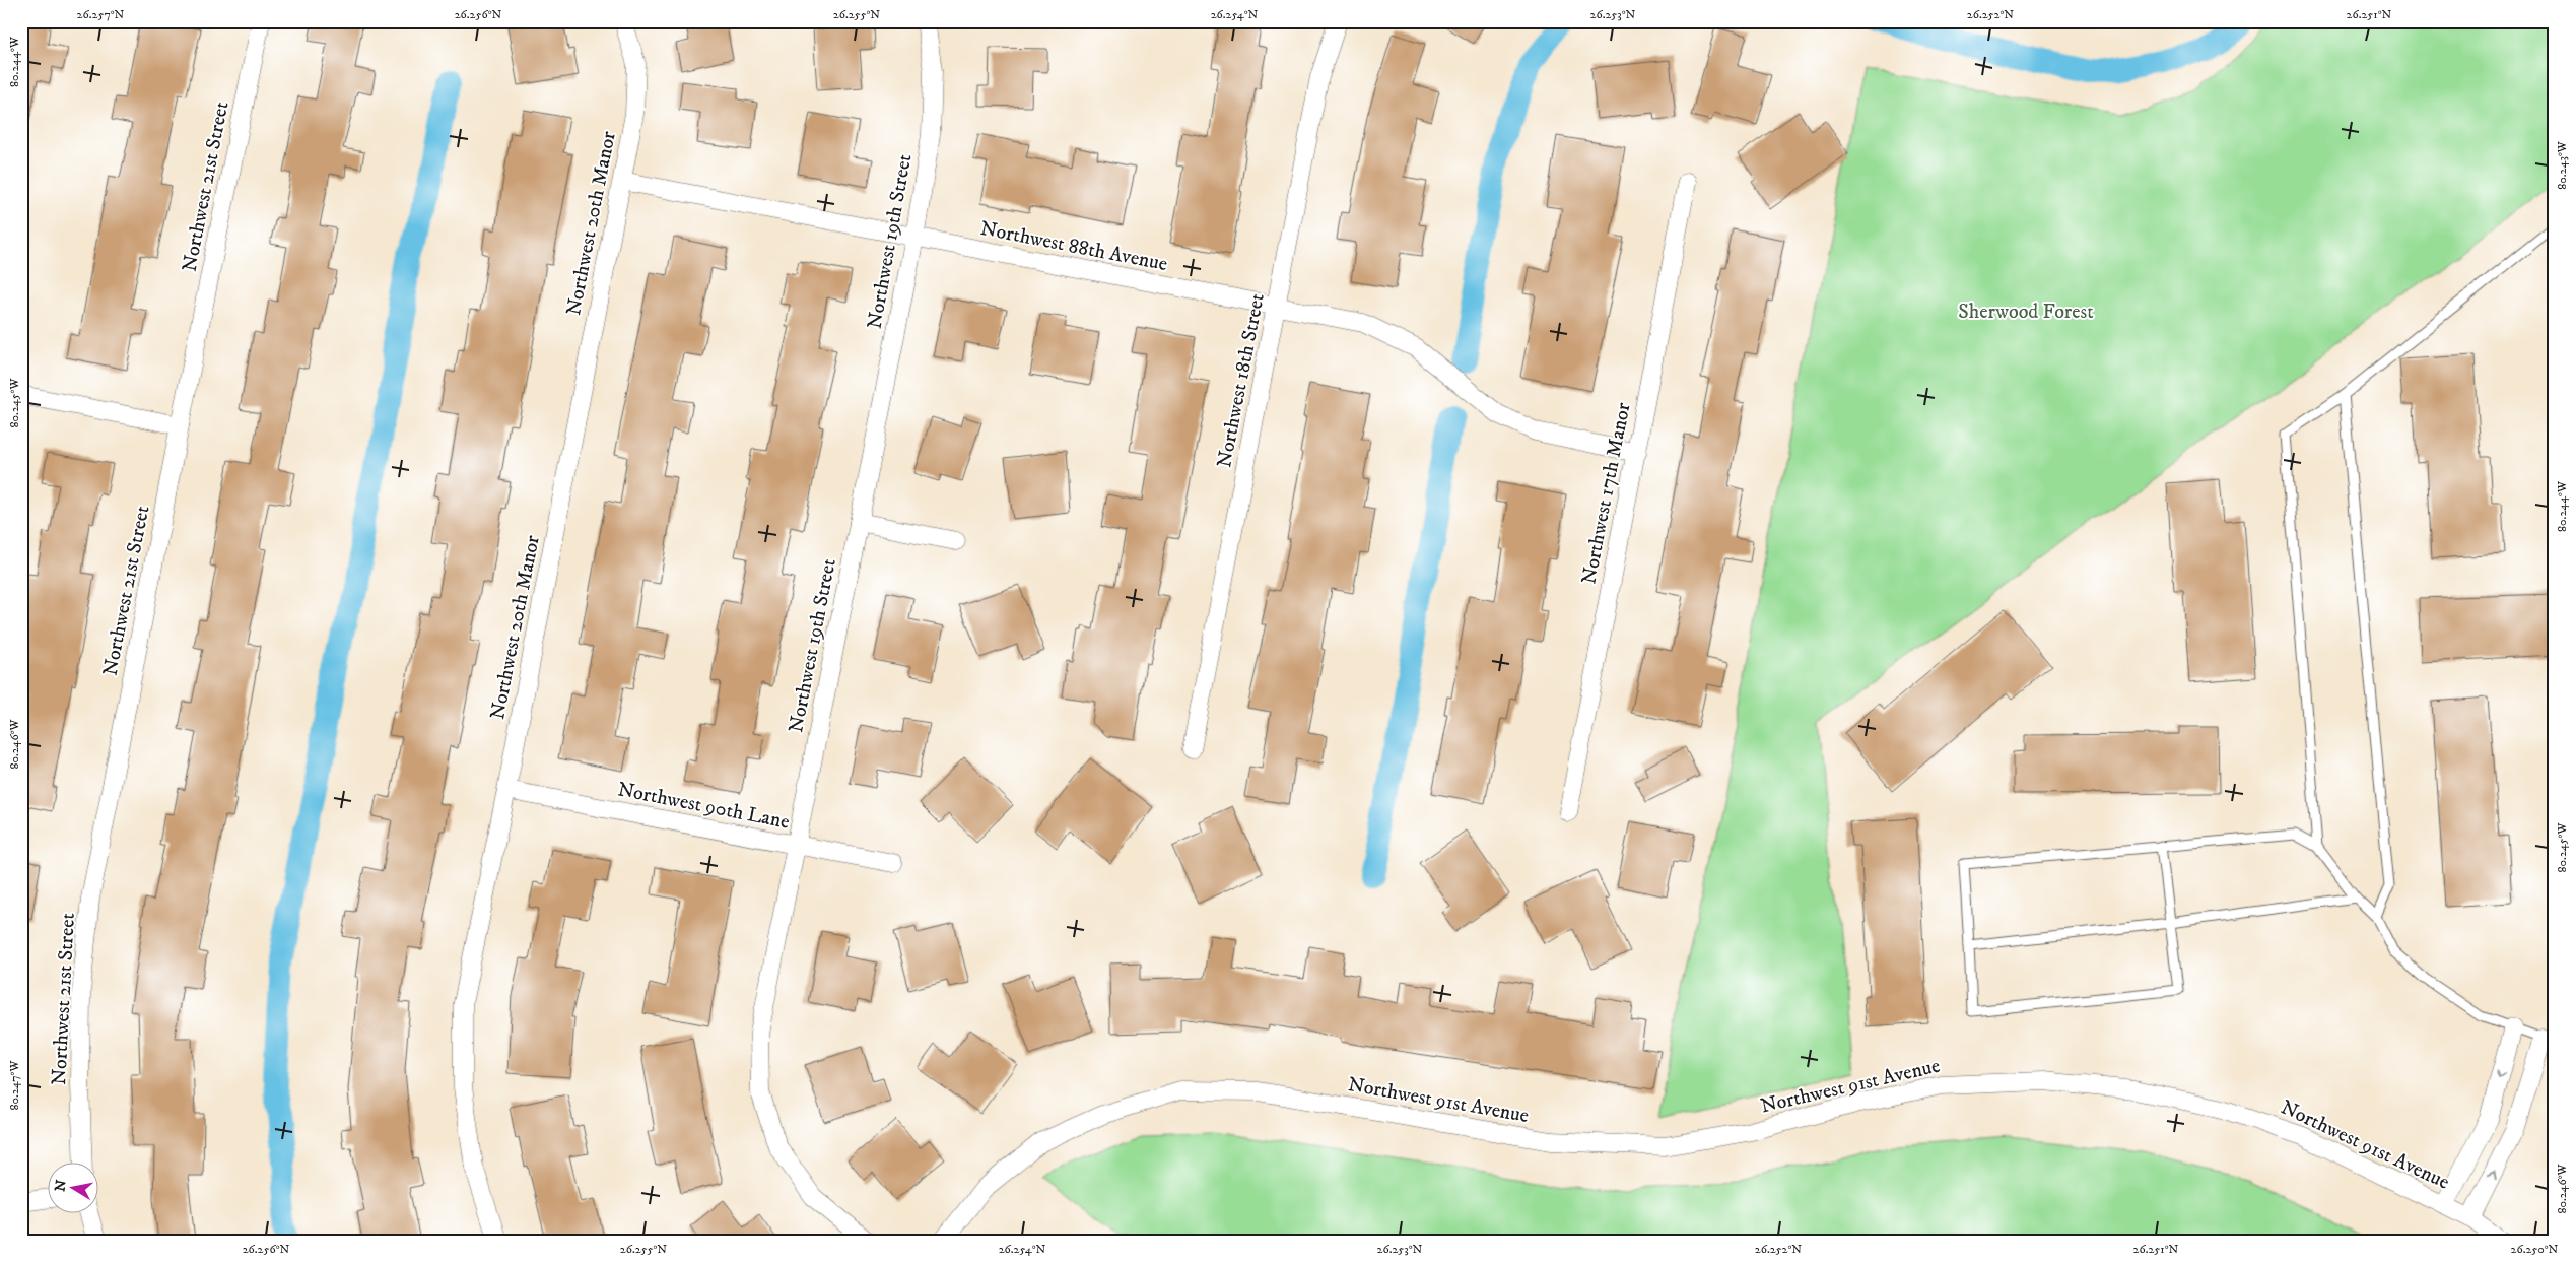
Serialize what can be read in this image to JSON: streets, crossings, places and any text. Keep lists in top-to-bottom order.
{
  "streets": {
    "street": [
      "Northwest 21st Street",
      "Northwest 20th Manor",
      "Northwest 19th Street",
      "Northwest 88th Avenue",
      "Northwest 18th Street",
      "Northwest 17th Manor",
      "Northwest 90th Lane",
      "Northwest 91st Avenue"
    ]
  },
  "crossings": [
    ["Northwest 20th Manor", "Northwest 88th Avenue"],
    ["Northwest 20th Manor", "Northwest 90th Lane"],
    ["Northwest 19th Street", "Northwest 88th Avenue"],
    ["Northwest 19th Street", "Northwest 90th Lane"],
    ["Northwest 88th Avenue", "Northwest 18th Street"],
    ["Northwest 88th Avenue", "Northwest 17th Manor"]
  ],
  "parks": ["Sherwood Forest"],
  "north": "left",
  "coordinates": [
    "26.257°N",
    "26.256°N",
    "26.255°N",
    "26.254°N",
    "26.253°N",
    "26.252°N",
    "26.251°N",
    "80.244°W",
    "80.243°W",
    "80.245°W",
    "80.246°W",
    "80.247°W",
    "26.250°N"
  ]
}
